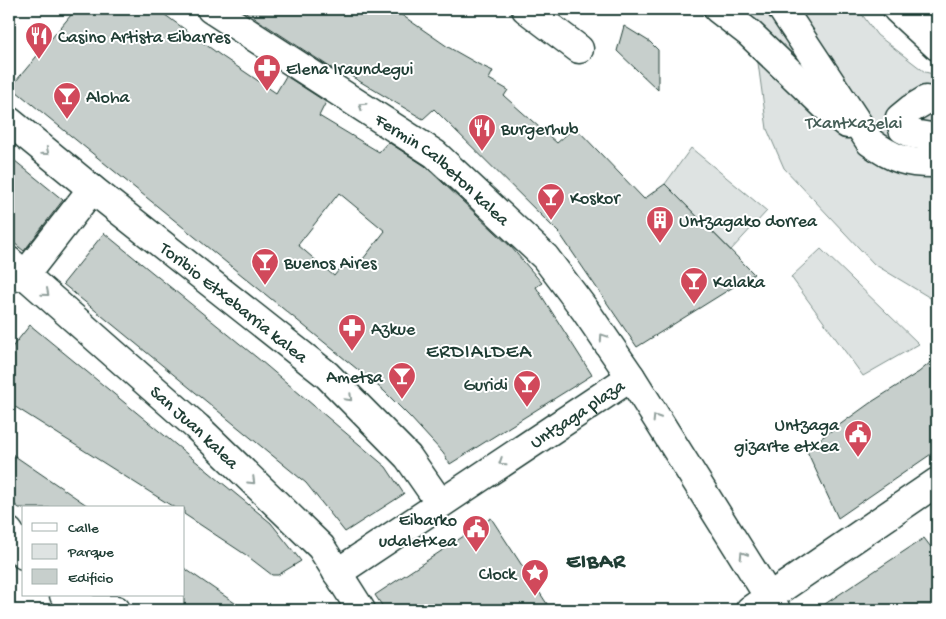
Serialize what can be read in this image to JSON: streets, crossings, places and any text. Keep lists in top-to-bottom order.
{
  "streets": {
    "street": [
      "Fermin Calbeton kalea",
      "Toribio Etxebarria kalea",
      "Untzaga plaza",
      "San Juan kalea"
    ]
  },
  "crossings": [
    ["Fermin Calbeton kalea", "Untzaga plaza"],
    ["Toribio Etxebarria kalea", "Untzaga plaza"],
    ["Untzaga plaza", "San Juan kalea"]
  ],
  "one_way": ["Fermin Calbeton kalea", "Toribio Etxebarria kalea", "San Juan kalea"],
  "districts": ["ERDIALDEA", "EIBAR"],
  "parks": ["Txantxazelai"],
  "places": {
    "restaurant": ["Casino Artista Eibarres", "Burgerhub"],
    "pharmacy": ["Elena Iraundegui", "Azkue"],
    "bar": [
      "Aloha",
      "Koskor",
      "Buenos Aires",
      "Kalaka",
      "Ametsa",
      "Guridi"
    ],
    "building": ["Untzagako dorrea"],
    "public building": ["Untzaga gizarte etxea", "Eibarko udaletxea"],
    "place": ["Clock"]
  },
  "legend": ["Calle", "Parque", "Edificio"]
}
